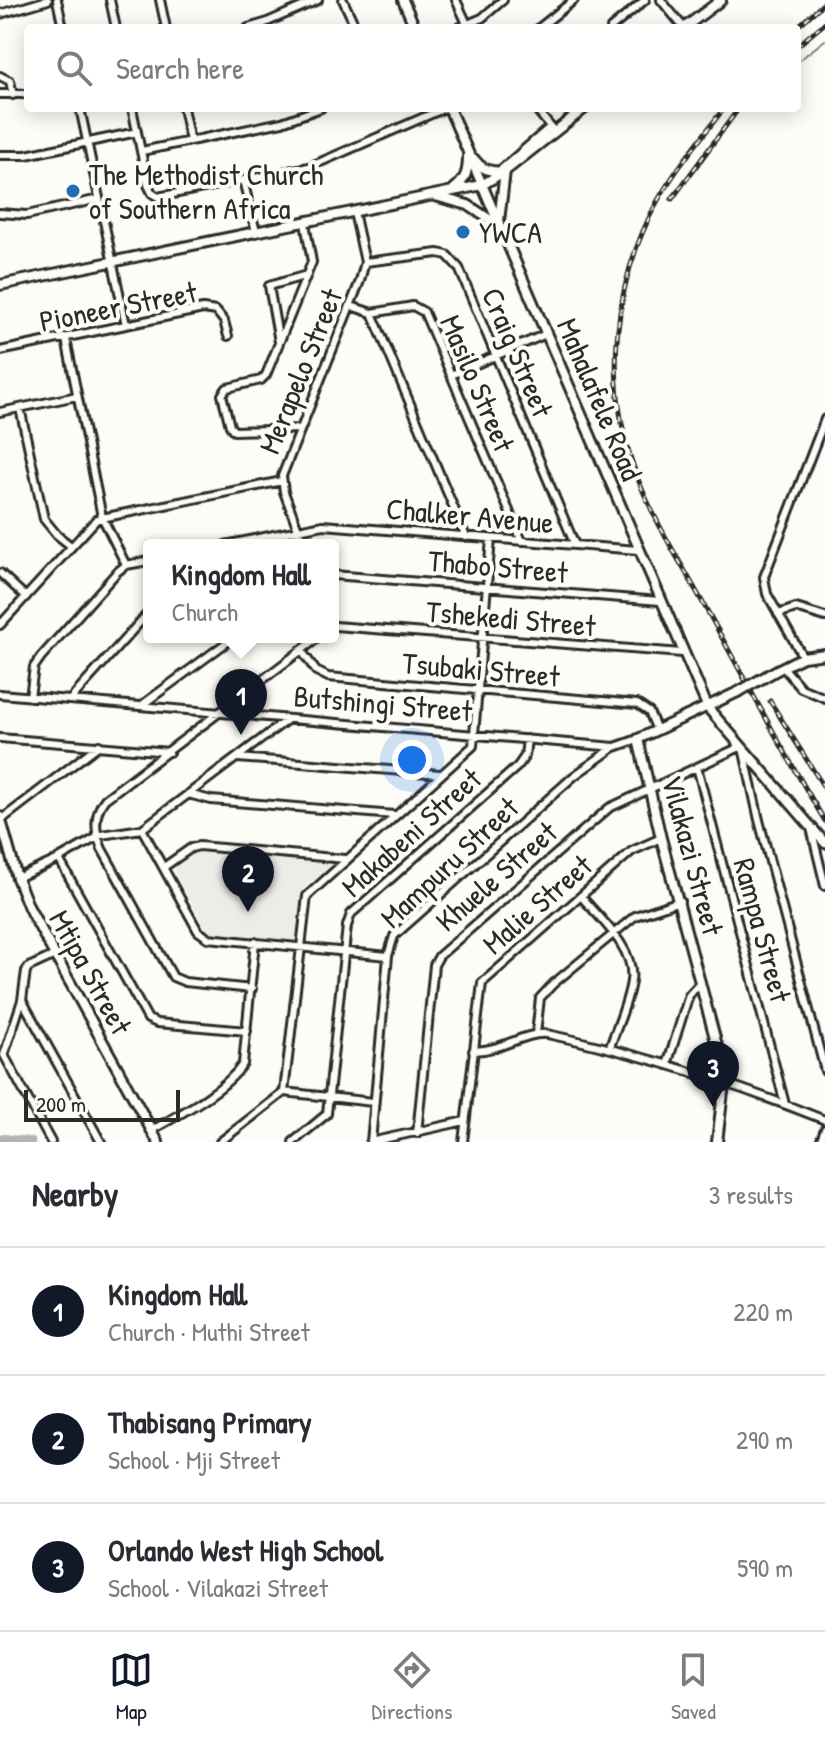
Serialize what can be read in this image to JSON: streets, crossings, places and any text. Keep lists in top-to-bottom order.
{
  "streets": {
    "street": [
      "Pioneer Street",
      "Craig Street",
      "Merapelo Street",
      "Masilo Street",
      "Mahalafele Road",
      "Chalker Avenue",
      "Thabo Street",
      "Tshekedi Street",
      "Tsubaki Street",
      "Butshingi Street",
      "Makabeni Street",
      "Vilakazi Street",
      "Mampuru Street",
      "Khuele Street",
      "Malie Street",
      "Rampa Street",
      "Mtipa Street"
    ]
  },
  "crossings": [
    ["Craig Street", "Merapelo Street"],
    ["Craig Street", "Chalker Avenue"],
    ["Merapelo Street", "Masilo Street"],
    ["Merapelo Street", "Chalker Avenue"],
    ["Masilo Street", "Chalker Avenue"],
    ["Mahalafele Road", "Chalker Avenue"],
    ["Mahalafele Road", "Thabo Street"],
    ["Mahalafele Road", "Tshekedi Street"],
    ["Mahalafele Road", "Butshingi Street"],
    ["Mahalafele Road", "Khuele Street"],
    ["Tsubaki Street", "Butshingi Street"],
    ["Butshingi Street", "Makabeni Street"],
    ["Butshingi Street", "Vilakazi Street"],
    ["Butshingi Street", "Mampuru Street"],
    ["Vilakazi Street", "Khuele Street"],
    ["Vilakazi Street", "Malie Street"],
    ["Khuele Street", "Rampa Street"]
  ],
  "places": ["The Methodist Church of Southern Africa", "YWCA"],
  "scale_bar": "200 m",
  "page": {
    "search": "Search here",
    "popup": ["Kingdom Hall", "Church"],
    "pins": ["1", "2", "3"],
    "scale": "200 m",
    "heading": ["Nearby", "3 results"],
    "list": [
      {
        "mark": "1",
        "name": "Kingdom Hall",
        "note": "Church · Muthi Street",
        "value": "220 m"
      },
      {
        "mark": "2",
        "name": "Thabisang Primary",
        "note": "School · Mji Street",
        "value": "290 m"
      },
      {
        "mark": "3",
        "name": "Orlando West High School",
        "note": "School · Vilakazi Street",
        "value": "590 m"
      }
    ],
    "nav": ["Map", "Directions", "Saved"]
  }
}
